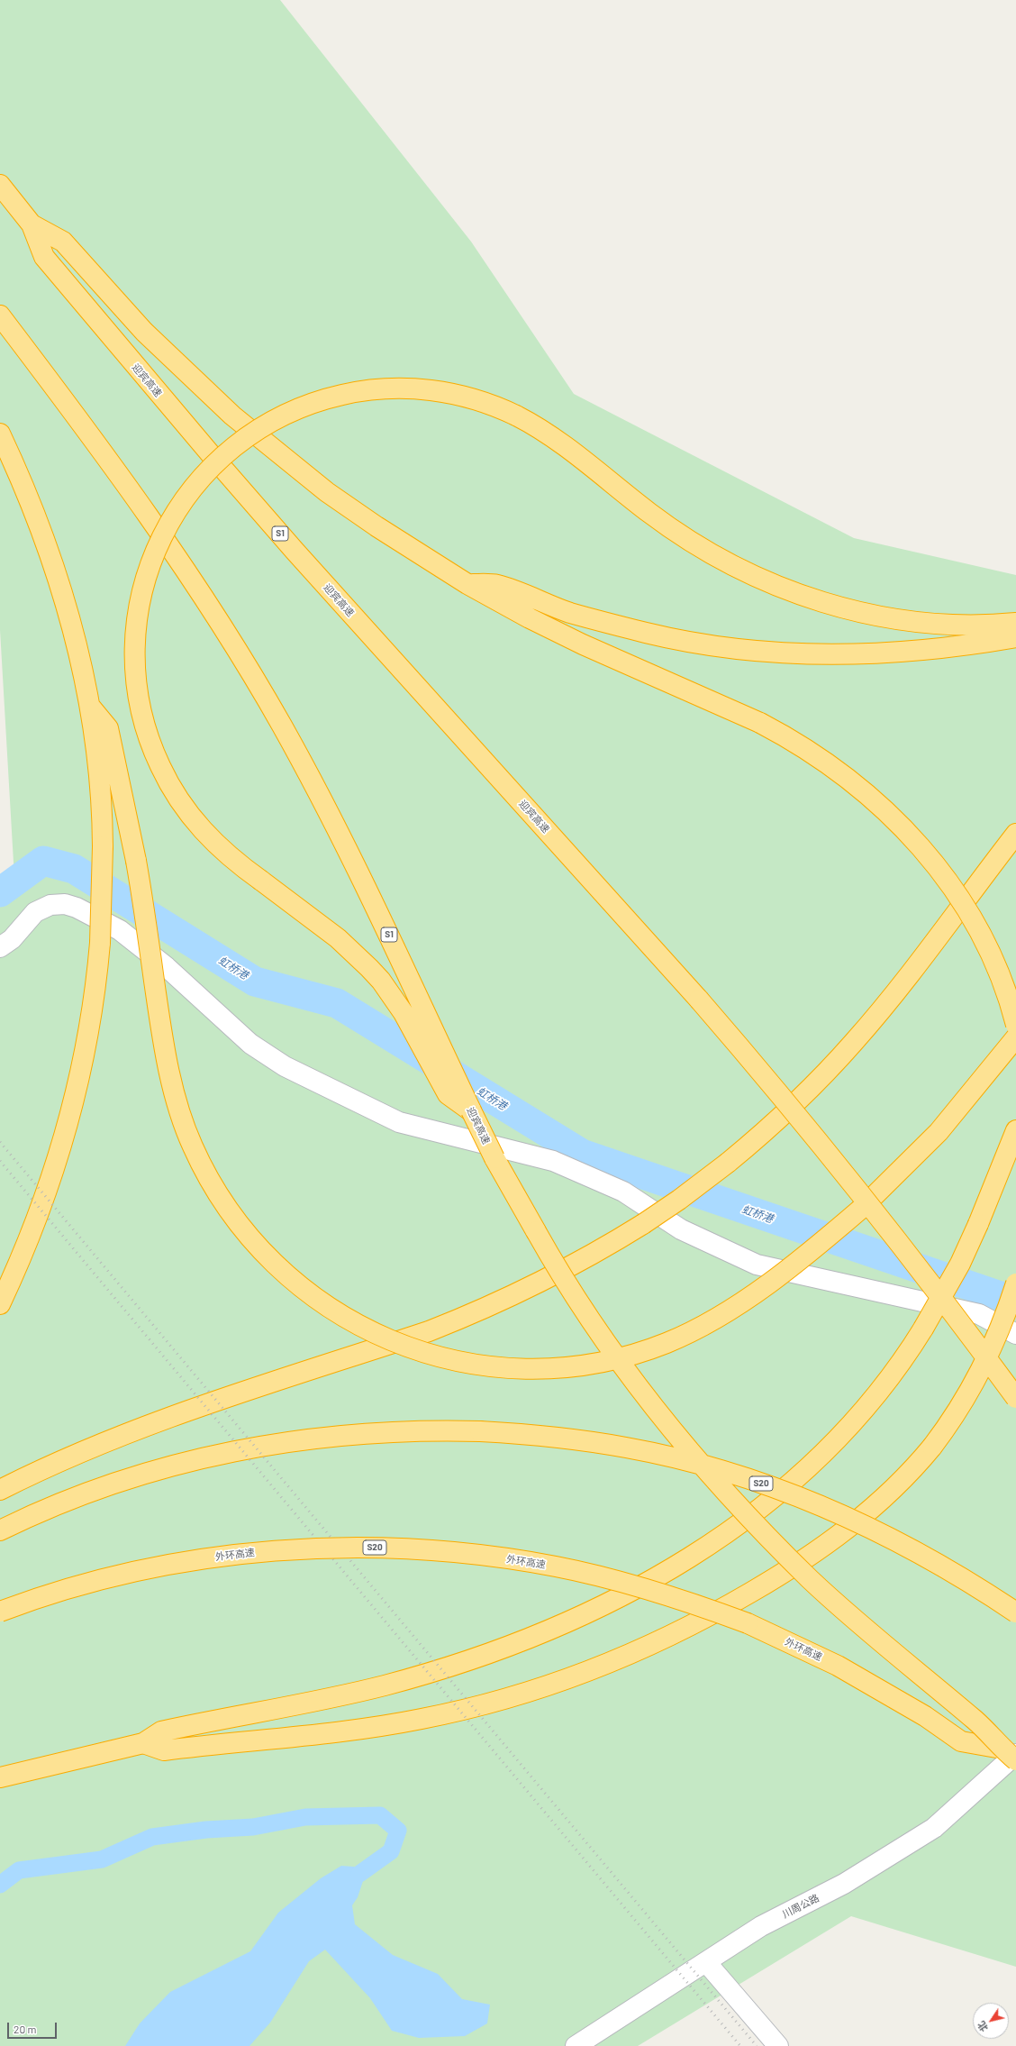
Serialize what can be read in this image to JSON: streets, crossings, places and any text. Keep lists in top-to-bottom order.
{
  "streets": {
    "highway": [
      "迎宾高速",
      "S1",
      "S20",
      "外环高速"
    ],
    "street": ["川周公路"]
  },
  "crossings": [
    ["迎宾高速", "外环高速"],
    ["迎宾高速", "川周公路"],
    ["外环高速", "川周公路"]
  ],
  "water": ["虹桥港"],
  "scale_bar": "20 m",
  "north": "bottom left"
}
